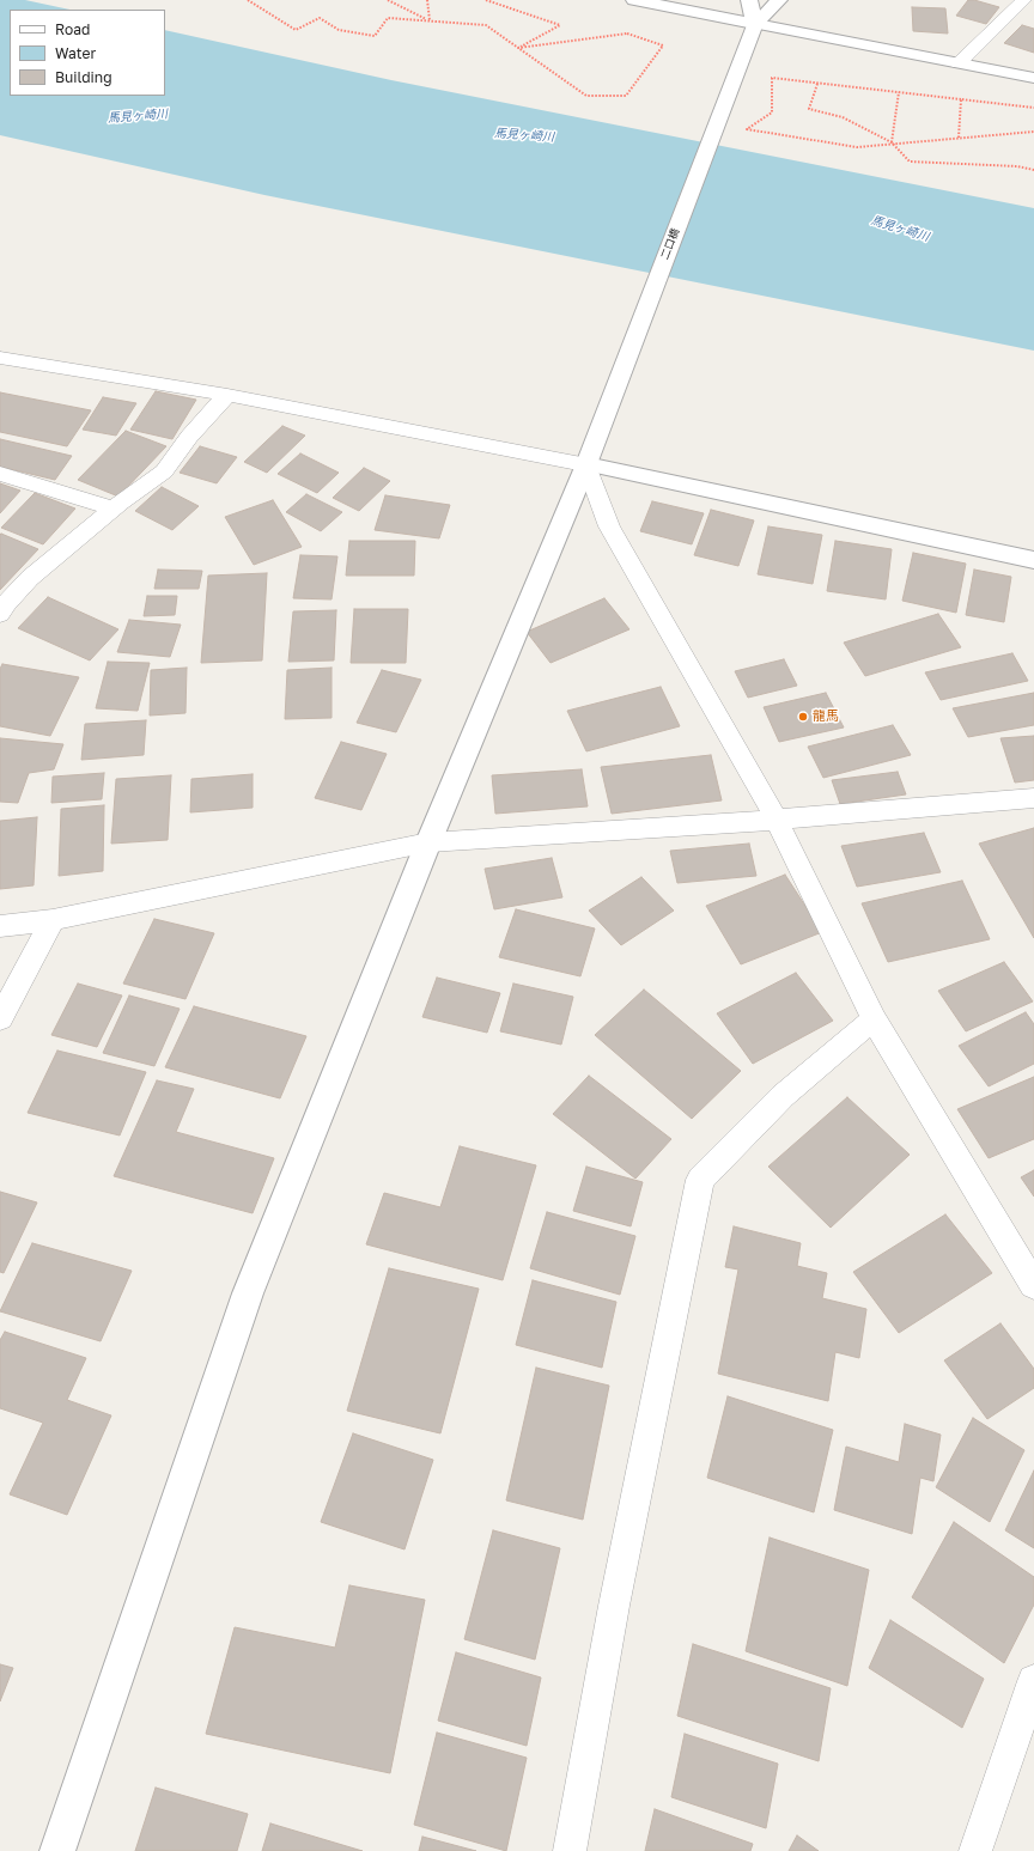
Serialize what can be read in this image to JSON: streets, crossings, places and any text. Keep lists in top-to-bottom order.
{
  "streets": {
    "street": ["二口橋"]
  },
  "water": ["馬見ヶ崎川"],
  "places": ["龍馬"],
  "legend": ["Road", "Water", "Building"]
}
